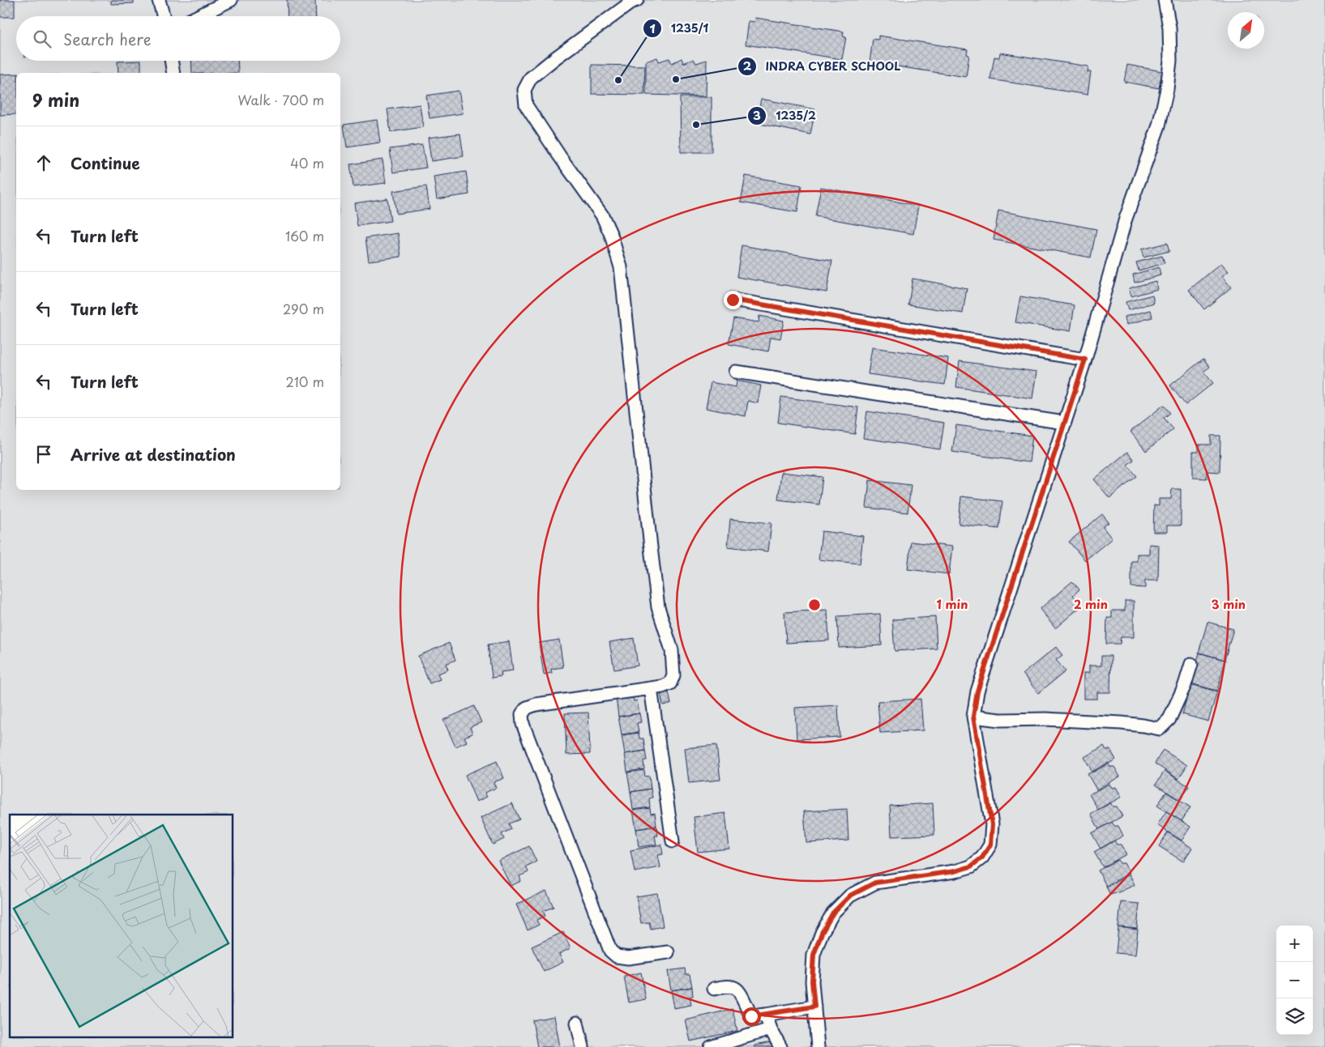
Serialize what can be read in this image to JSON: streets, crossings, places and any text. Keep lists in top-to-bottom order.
{
  "places": ["INDRA CYBER SCHOOL", "1235/1", "1235/2"],
  "north": "top right",
  "page": {
    "search": "Search here",
    "heading": ["9 min", "Walk · 700 m"],
    "list": [
      ["Continue", "40 m"],
      ["Turn left", "160 m"],
      ["Turn left", "290 m"],
      ["Turn left", "210 m"],
      "Arrive at destination"
    ],
    "map_buttons": ["+", "−"]
  },
  "rings": ["1 min", "2 min", "3 min"]
}
